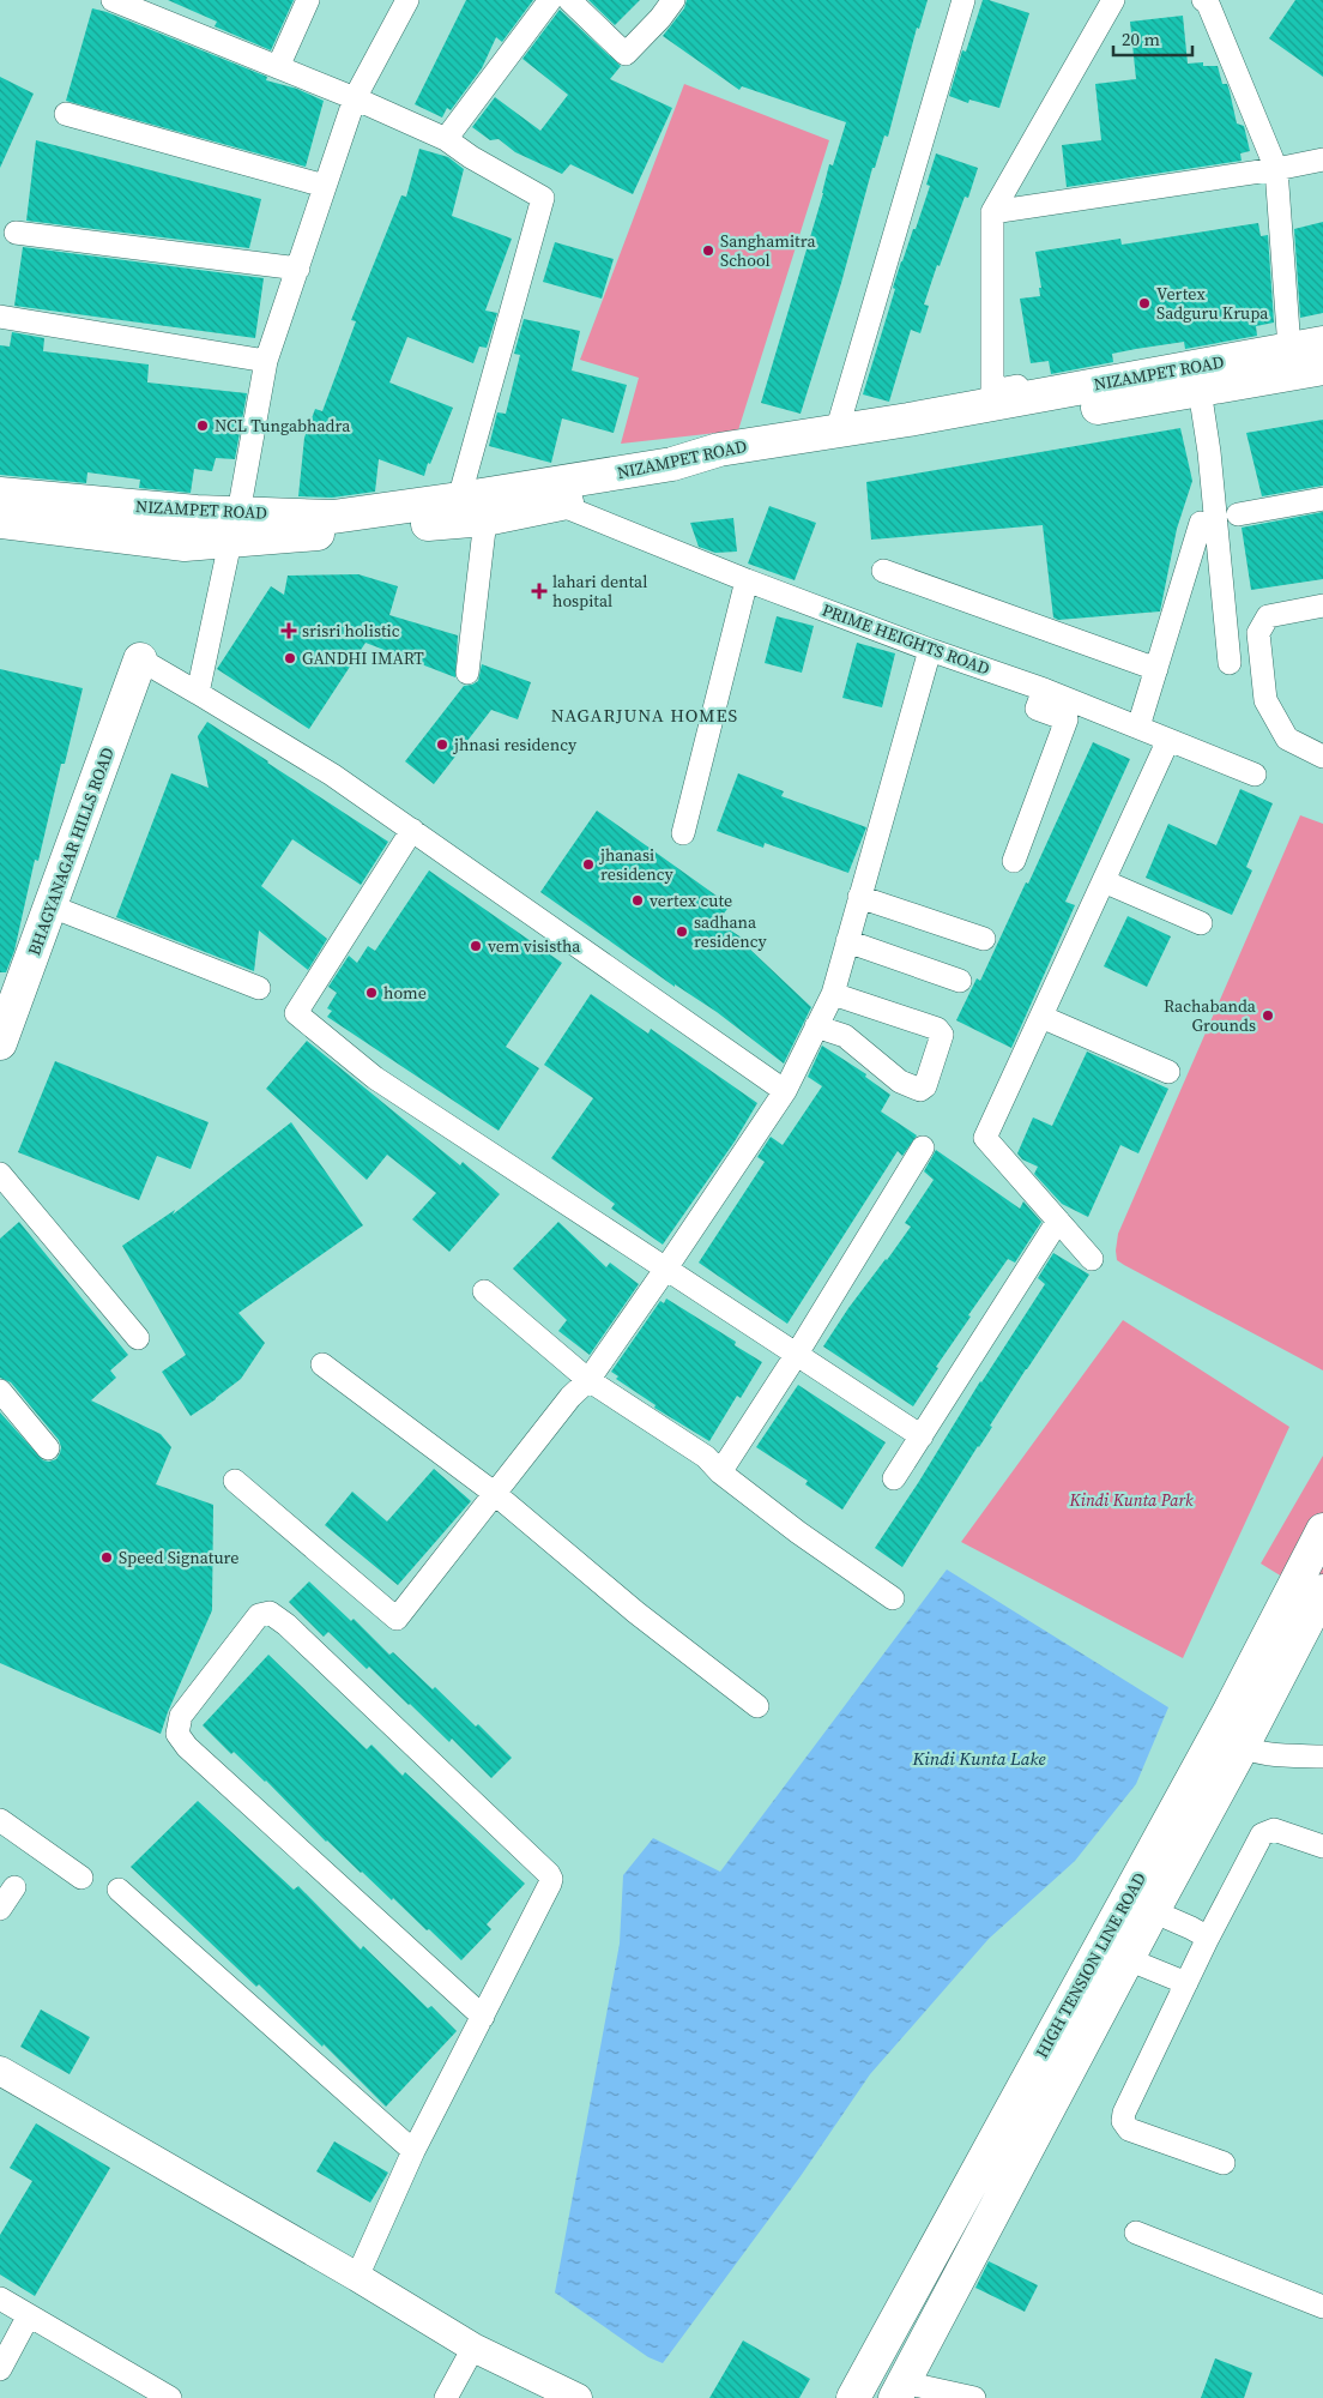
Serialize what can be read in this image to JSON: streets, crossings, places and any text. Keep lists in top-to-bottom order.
{
  "streets": {
    "main road": ["NIZAMPET ROAD", "BHAGYANAGAR HILLS ROAD", "HIGH TENSION LINE ROAD"],
    "street": ["PRIME HEIGHTS ROAD"]
  },
  "crossings": [
    ["NIZAMPET ROAD", "PRIME HEIGHTS ROAD"]
  ],
  "districts": ["NAGARJUNA HOMES"],
  "water": ["Kindi Kunta Lake"],
  "parks": ["Kindi Kunta Park"],
  "places": {
    "other": [
      "Sanghamitra School",
      "Vertex Sadguru Krupa",
      "NCL Tungabhadra",
      "GANDHI IMART",
      "jhnasi residency",
      "jhanasi residency",
      "vertex cute",
      "sadhana residency",
      "vem visistha",
      "home",
      "Rachabanda Grounds",
      "Speed Signature"
    ],
    "health": ["lahari dental hospital", "srisri holistic"]
  },
  "scale_bar": "20 m"
}
